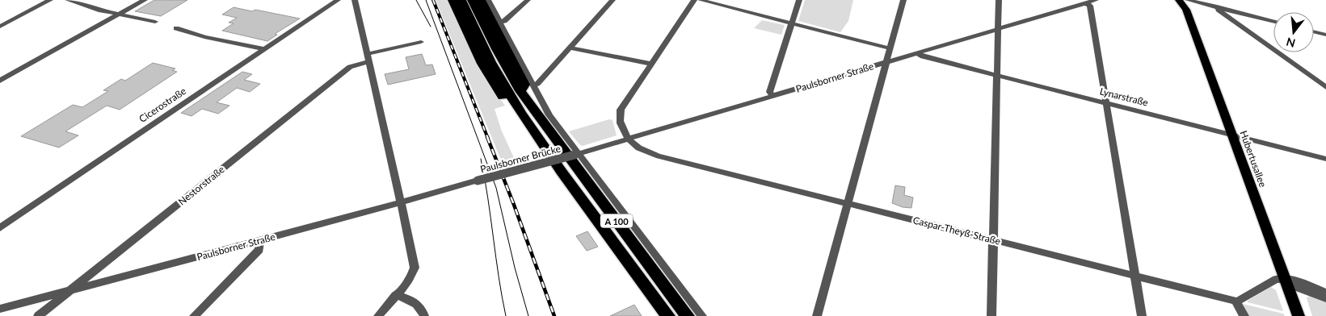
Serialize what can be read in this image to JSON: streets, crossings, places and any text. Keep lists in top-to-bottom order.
{
  "streets": {
    "highway": ["A 100"],
    "main road": ["Hubertusallee"],
    "street": [
      "Paulsborner Straße",
      "Lynarstraße",
      "Cicerostraße",
      "Paulsborner Brücke",
      "Nestorstraße",
      "Caspar-Theyß-Straße"
    ]
  },
  "crossings": [
    ["Paulsborner Straße", "Lynarstraße"],
    ["Paulsborner Straße", "Paulsborner Brücke"],
    ["Paulsborner Straße", "Nestorstraße"],
    ["Paulsborner Straße", "Caspar-Theyß-Straße"],
    ["Lynarstraße", "Hubertusallee"]
  ],
  "north": "bottom"
}
